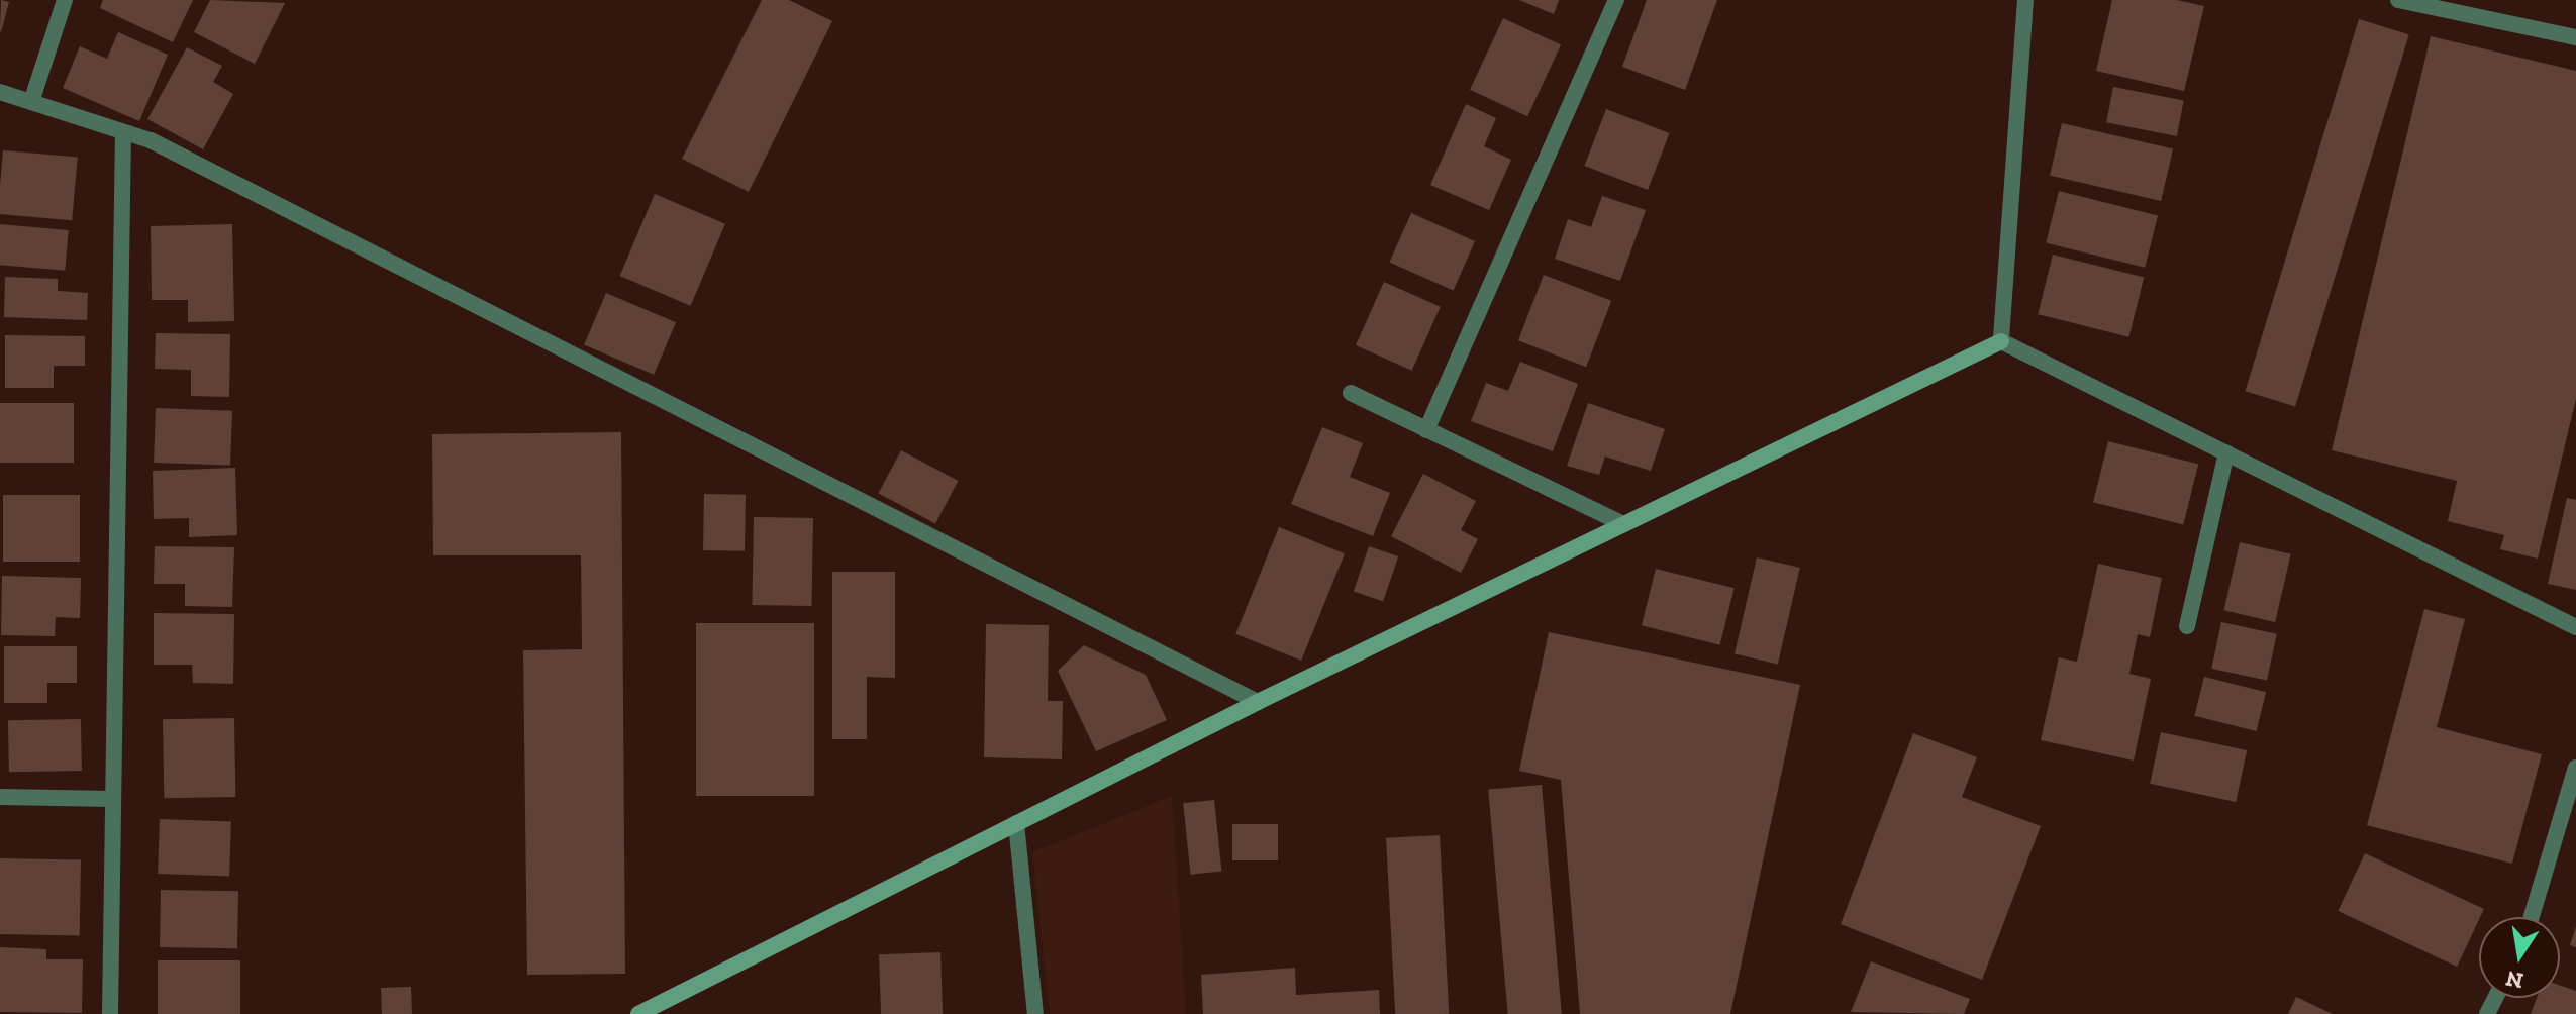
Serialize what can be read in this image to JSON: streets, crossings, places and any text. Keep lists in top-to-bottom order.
{
  "north": "bottom"
}
